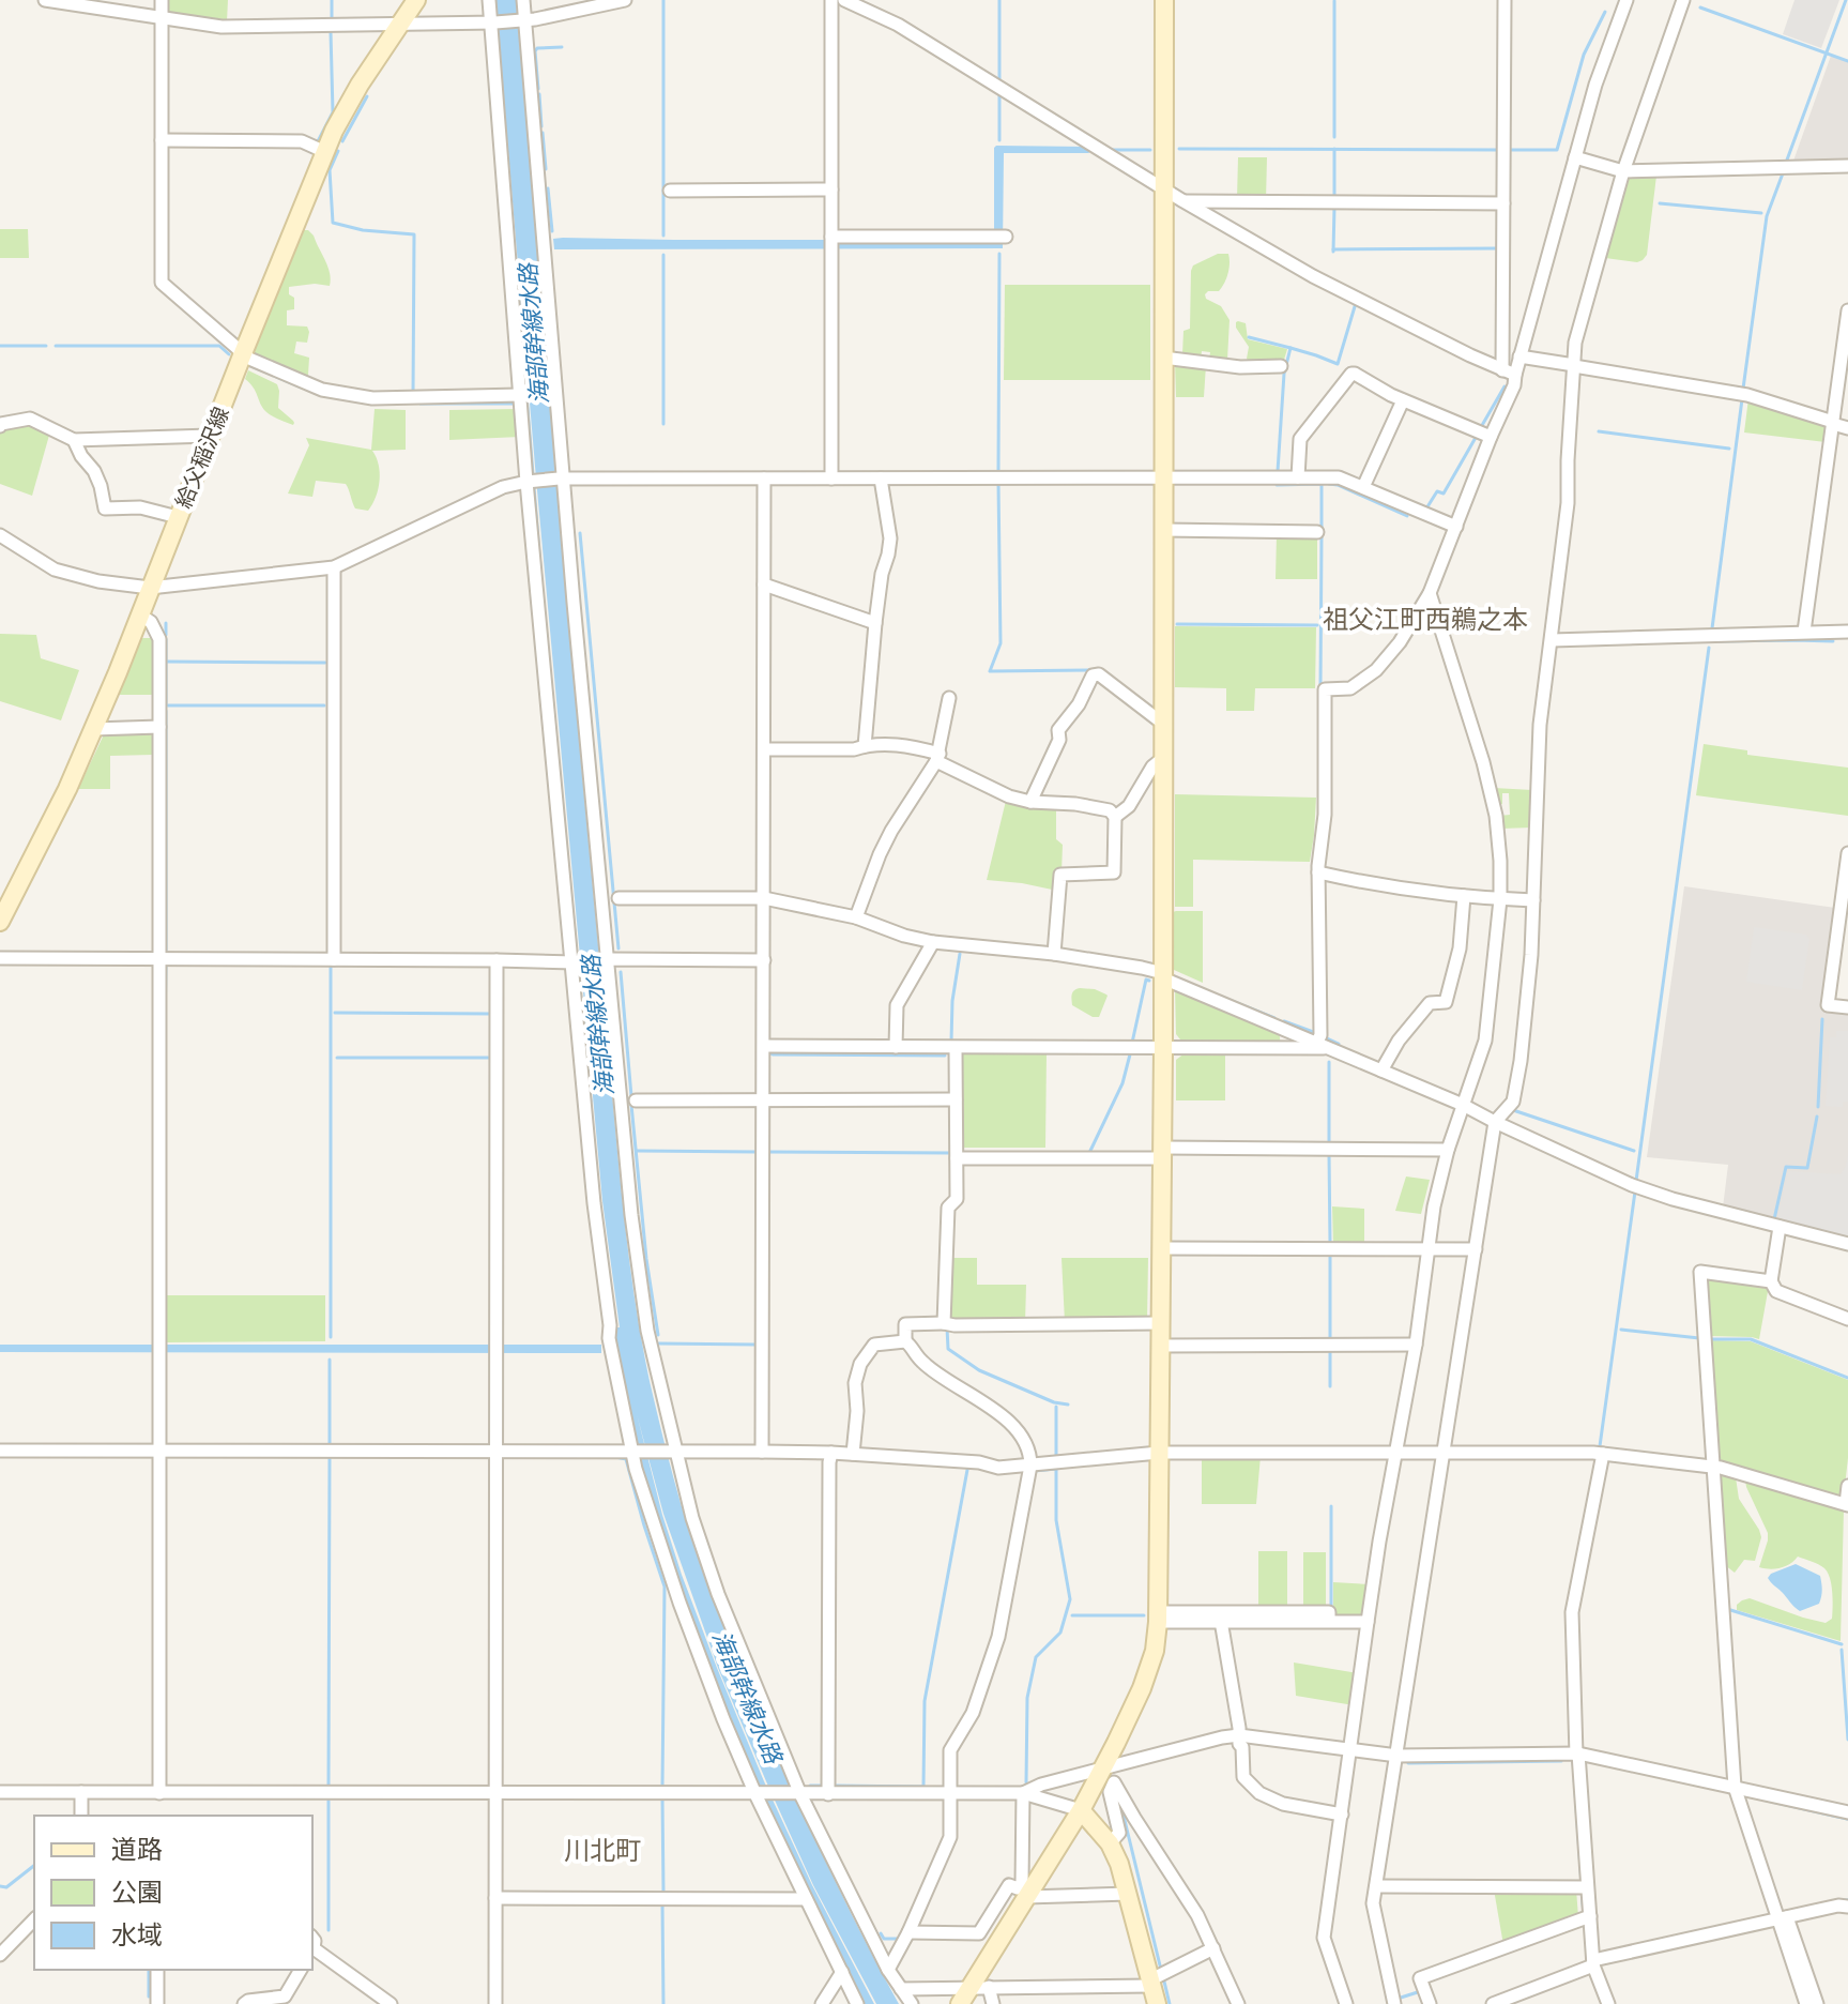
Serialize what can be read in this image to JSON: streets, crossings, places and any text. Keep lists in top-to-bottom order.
{
  "streets": {
    "street": ["給父稲沢線"]
  },
  "districts": ["祖父江町西鵜之本", "川北町"],
  "water": ["海部幹線水路"],
  "legend": ["道路", "公園", "水域"]
}
